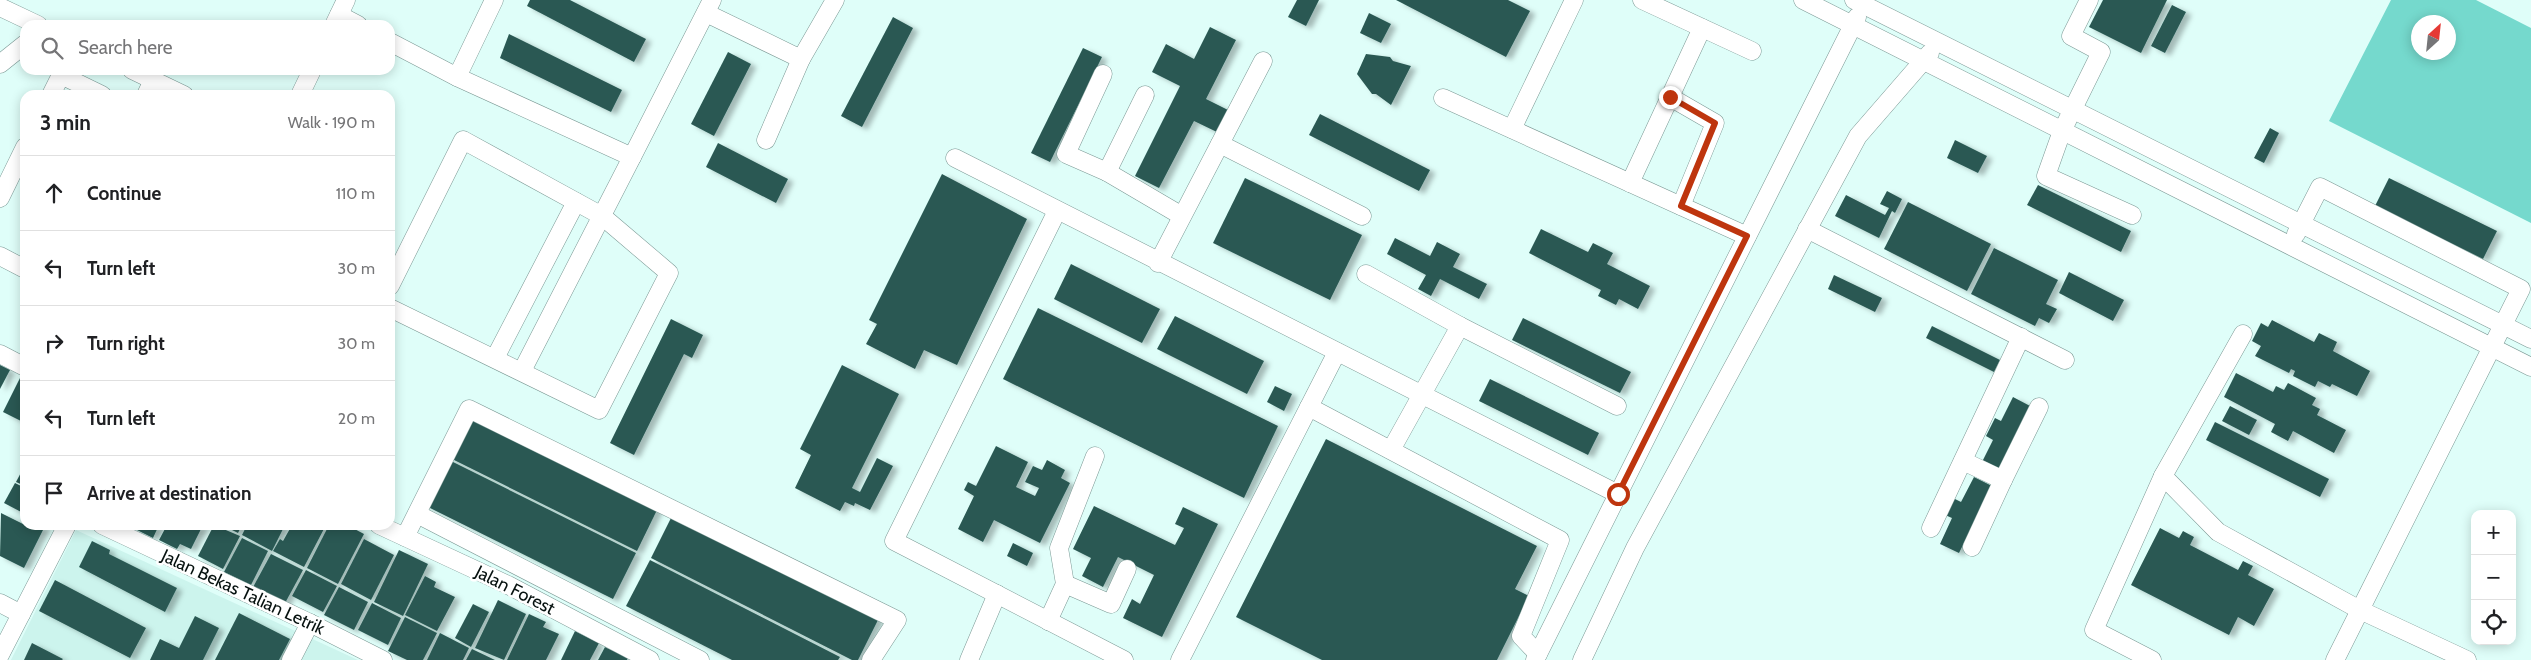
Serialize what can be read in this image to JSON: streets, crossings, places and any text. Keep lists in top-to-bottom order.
{
  "streets": {
    "street": ["Jalan Forest", "Jalan Bekas Talian Letrik"]
  },
  "north": "top right",
  "page": {
    "search": "Search here",
    "heading": ["3 min", "Walk · 190 m"],
    "list": [
      ["Continue", "110 m"],
      ["Turn left", "30 m"],
      ["Turn right", "30 m"],
      ["Turn left", "20 m"],
      "Arrive at destination"
    ],
    "map_buttons": ["+", "−"]
  }
}
